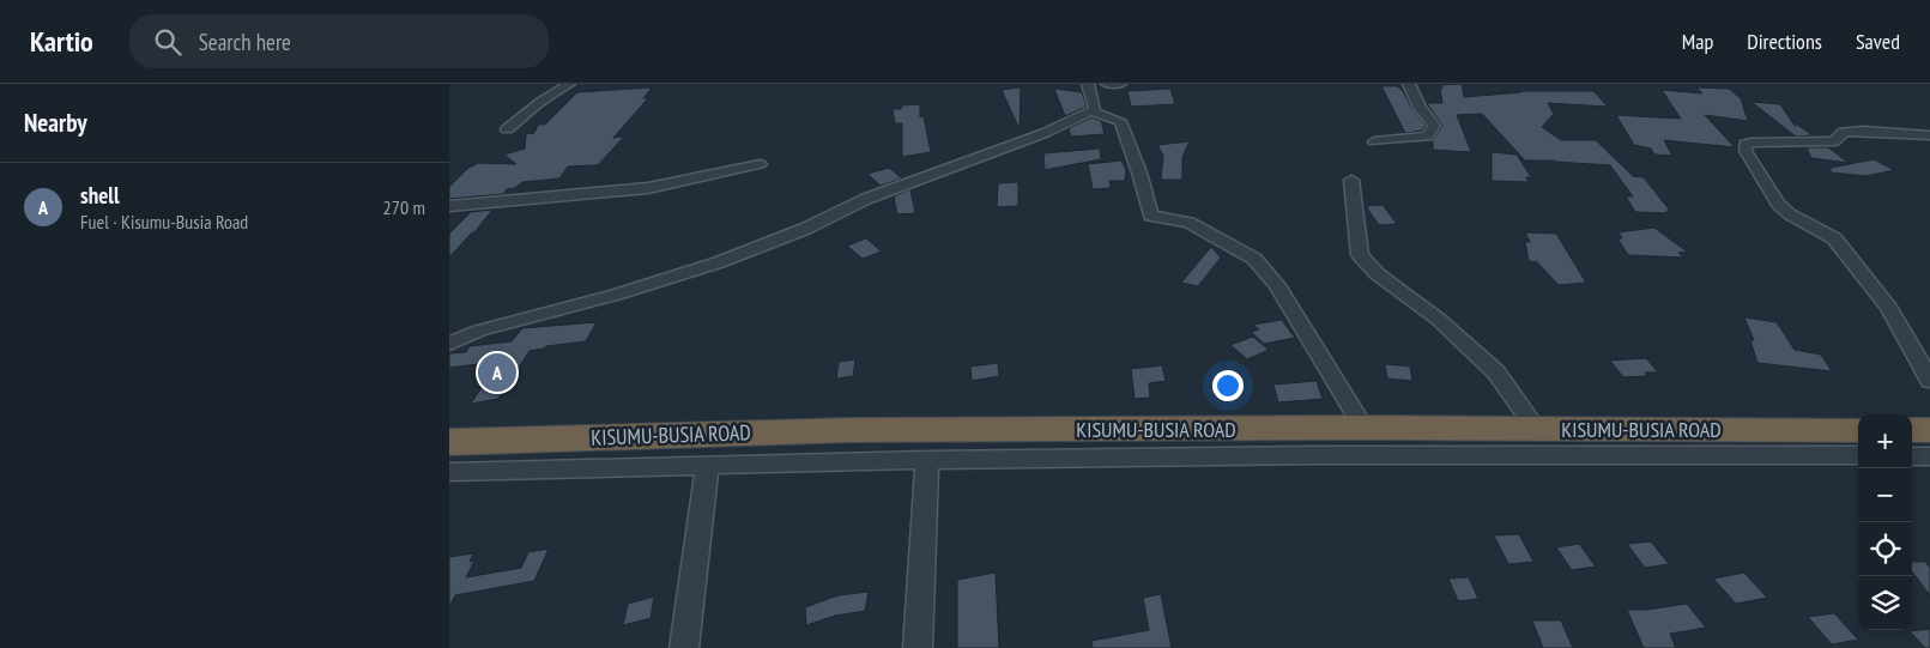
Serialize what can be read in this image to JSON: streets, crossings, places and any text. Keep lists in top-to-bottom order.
{
  "streets": {
    "highway": ["KISUMU-BUSIA ROAD"]
  },
  "page": {
    "header": "Kartio",
    "search": "Search here",
    "nav": ["Map", "Directions", "Saved"],
    "heading": "Nearby",
    "list": [
      {
        "mark": "A",
        "name": "shell",
        "note": "Fuel · Kisumu-Busia Road",
        "value": "270 m"
      }
    ],
    "pins": "A",
    "map_buttons": ["+", "−"]
  }
}
